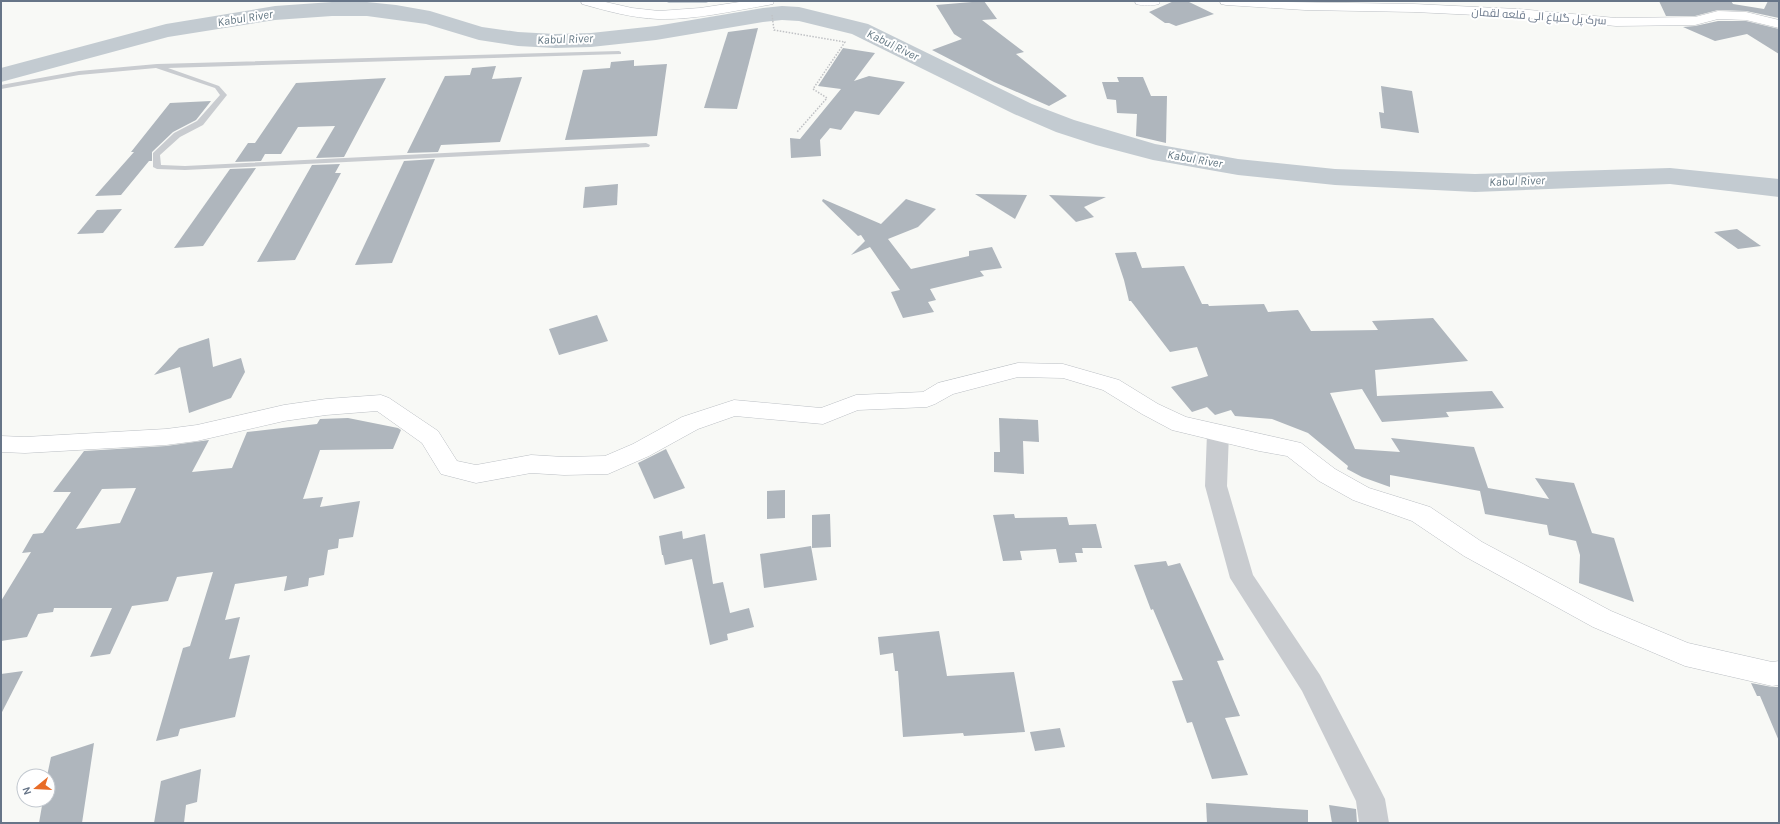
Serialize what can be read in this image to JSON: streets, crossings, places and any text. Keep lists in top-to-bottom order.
{
  "streets": {
    "street": ["سرک پل گلباغ الی قلعه لقمان"]
  },
  "water": ["Kabul River"],
  "north": "left"
}
